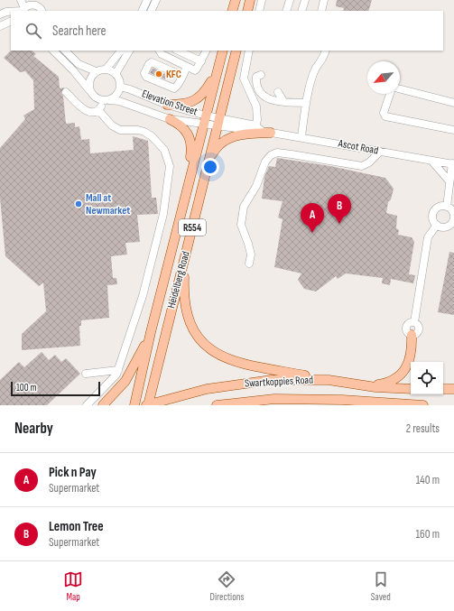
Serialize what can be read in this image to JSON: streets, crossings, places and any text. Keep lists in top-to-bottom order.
{
  "streets": {
    "main road": ["R554", "Heidelberg Road", "Swartkoppies Road"],
    "street": ["Elevation Street", "Ascot Road"]
  },
  "crossings": [
    ["Elevation Street", "Heidelberg Road"],
    ["Heidelberg Road", "Swartkoppies Road"]
  ],
  "places": ["KFC", "Mall at Newmarket"],
  "scale_bar": "100 m",
  "north": "bottom left",
  "page": {
    "search": "Search here",
    "pins": ["B", "A"],
    "scale": "100 m",
    "heading": ["Nearby", "2 results"],
    "list": [
      {
        "mark": "A",
        "name": "Pick n Pay",
        "note": "Supermarket",
        "value": "140 m"
      },
      {
        "mark": "B",
        "name": "Lemon Tree",
        "note": "Supermarket",
        "value": "160 m"
      }
    ],
    "nav": ["Map", "Directions", "Saved"]
  }
}
